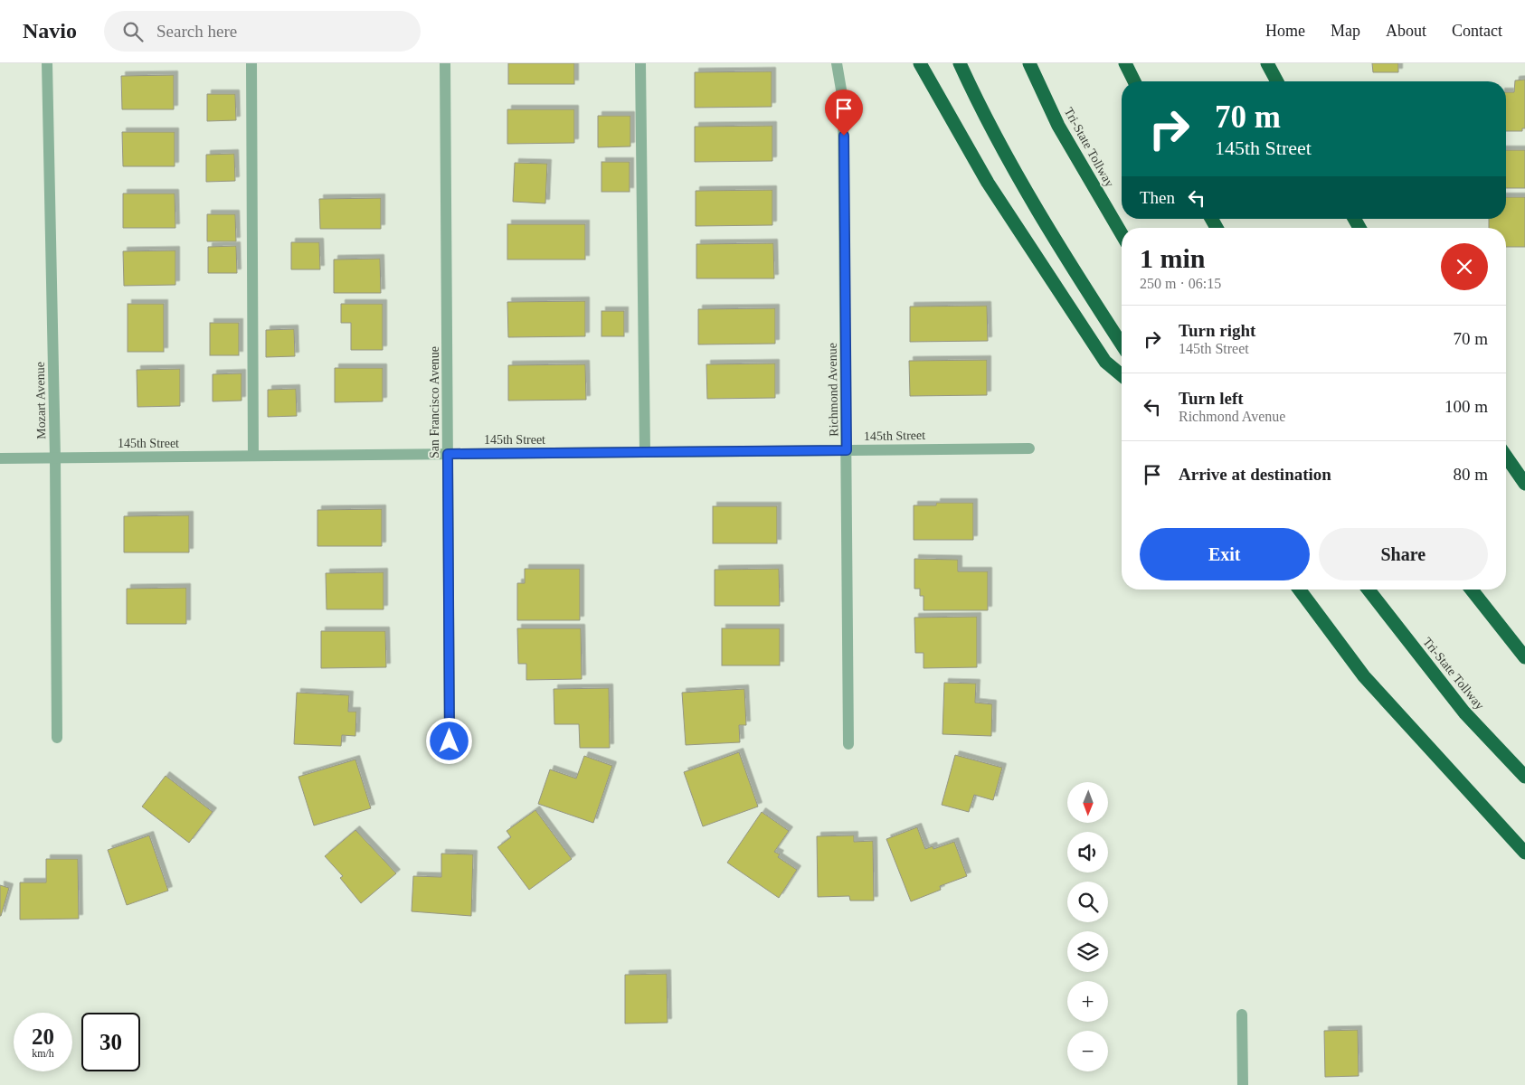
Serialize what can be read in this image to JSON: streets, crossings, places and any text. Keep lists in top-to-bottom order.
{
  "streets": {
    "highway": ["Tri-State Tollway"],
    "street": [
      "Richmond Avenue",
      "Mozart Avenue",
      "San Francisco Avenue",
      "145th Street"
    ]
  },
  "crossings": [
    ["Richmond Avenue", "145th Street"],
    ["Mozart Avenue", "145th Street"],
    ["San Francisco Avenue", "145th Street"]
  ],
  "north": "bottom",
  "page": {
    "header": "Navio",
    "search": "Search here",
    "nav": [
      "Home",
      "Map",
      "About",
      "Contact"
    ],
    "turn": ["70 m", "145th Street"],
    "then": "Then",
    "heading": ["1 min", "250 m · 06:15"],
    "list": [
      {
        "name": "Turn right",
        "note": "145th Street",
        "value": "70 m"
      },
      {
        "name": "Turn left",
        "note": "Richmond Avenue",
        "value": "100 m"
      },
      {
        "name": "Arrive at destination",
        "value": "80 m"
      }
    ],
    "buttons": ["Exit", "Share"],
    "map_buttons": ["+", "−"],
    "speed": "20 km/h",
    "limit": "30"
  }
}
